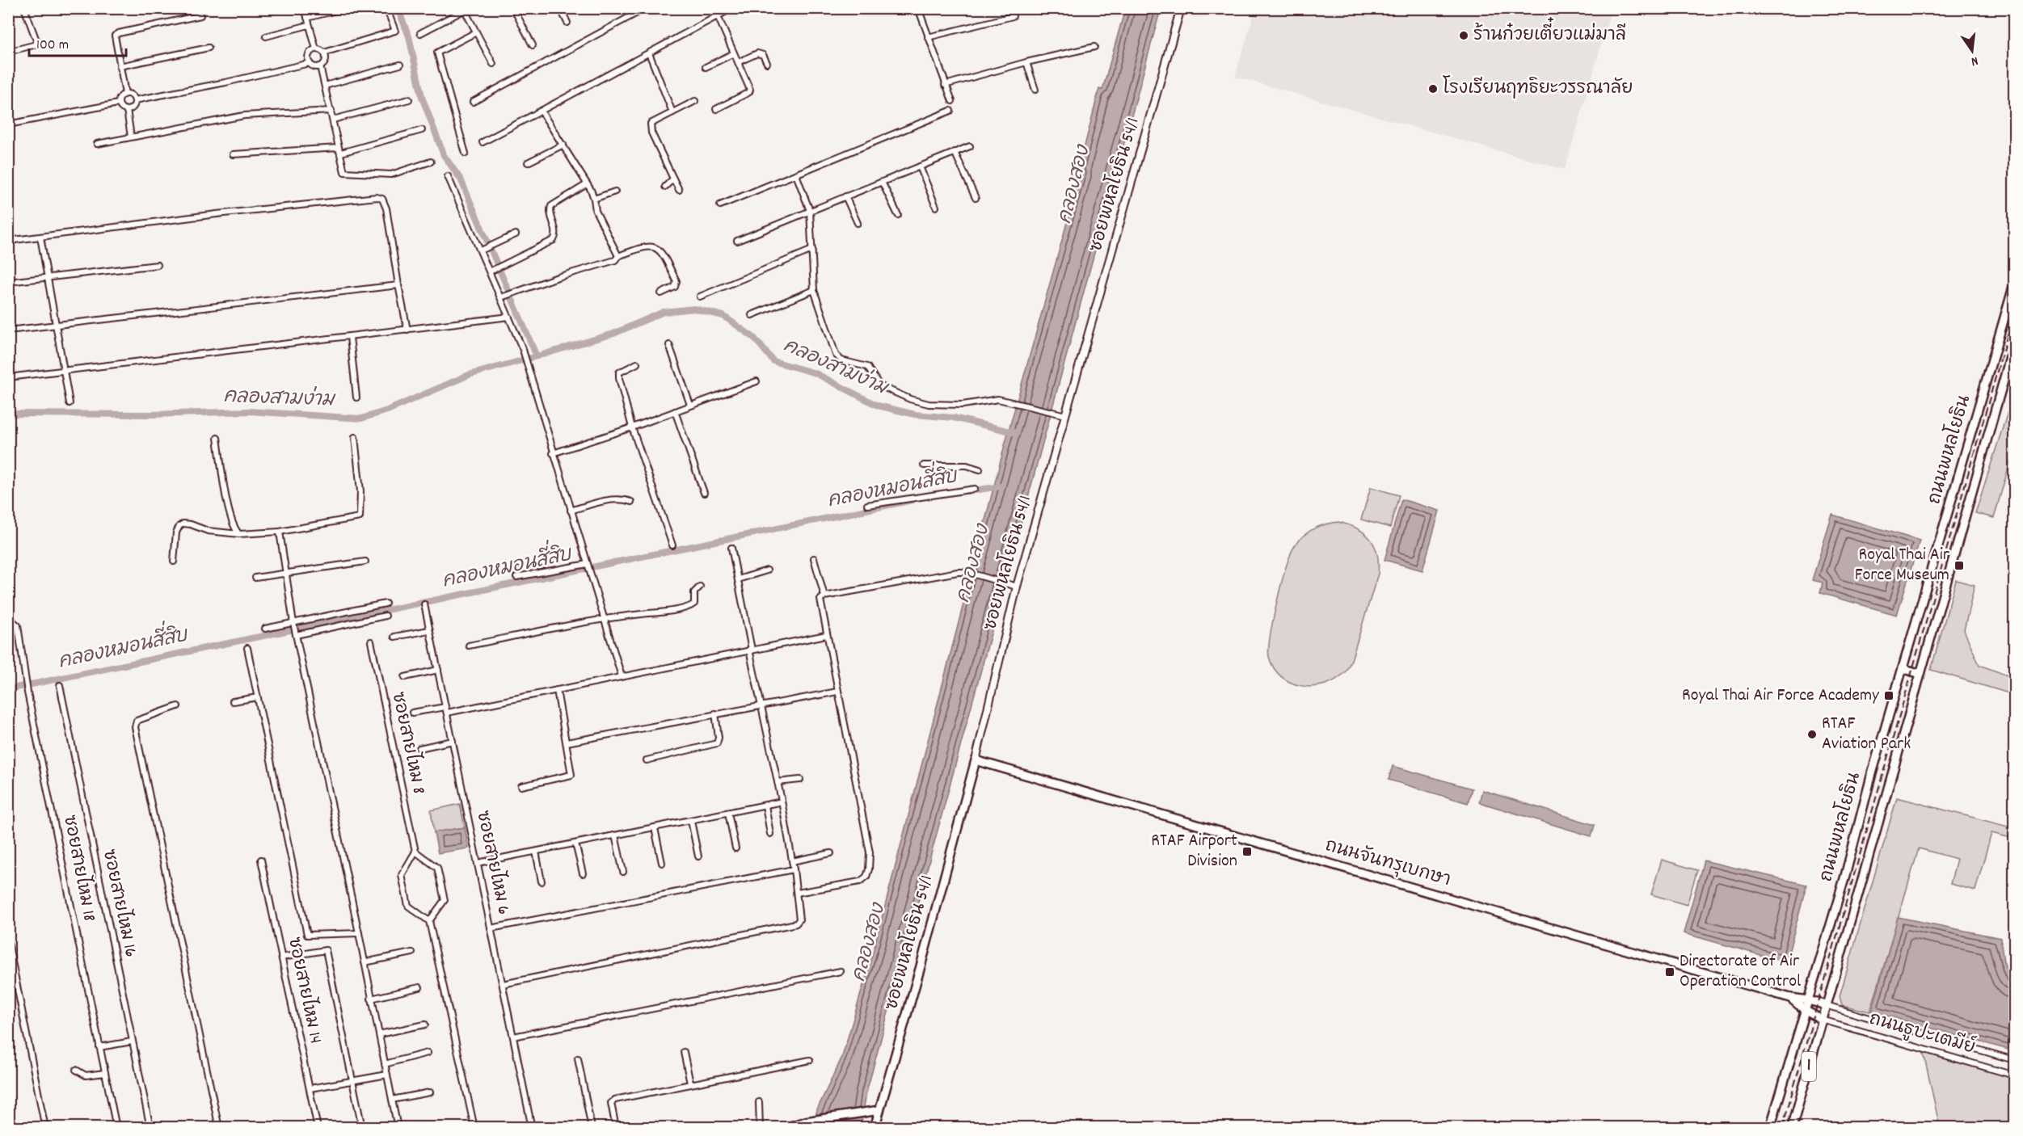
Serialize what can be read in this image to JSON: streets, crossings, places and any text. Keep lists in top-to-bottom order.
{
  "streets": {
    "main road": [
      "ซอยพหลโยธิน 54/1",
      "ถนนพหลโยธิน",
      "ถนนจันทรุเบกษา",
      "1"
    ],
    "street": [
      "ซอยสายไหม 8",
      "ซอยสายไหม 6",
      "ซอยสายไหม 18",
      "ซอยสายไหม 16",
      "ซอยสายไหม 14",
      "ถนนธูปะเตมีย์"
    ]
  },
  "crossings": [
    ["ซอยพหลโยธิน 54/1", "ถนนจันทรุเบกษา"],
    ["ถนนพหลโยธิน", "ถนนจันทรุเบกษา"],
    ["ถนนพหลโยธิน", "ถนนธูปะเตมีย์"],
    ["ถนนจันทรุเบกษา", "ถนนธูปะเตมีย์"]
  ],
  "water": ["คลองสอง", "คลองสามง่าม", "คลองหมอนสี่สิบ"],
  "places": {
    "other": ["ร้านก๋วยเตี๋ยวแม่มาลี", "โรงเรียนฤทธิยะวรรณาลัย", "RTAF Aviation Park"],
    "transit": [
      "Royal Thai Air Force Museum",
      "Royal Thai Air Force Academy",
      "RTAF Airport Division",
      "Directorate of Air Operation Control"
    ]
  },
  "scale_bar": "100 m",
  "north": "bottom"
}
